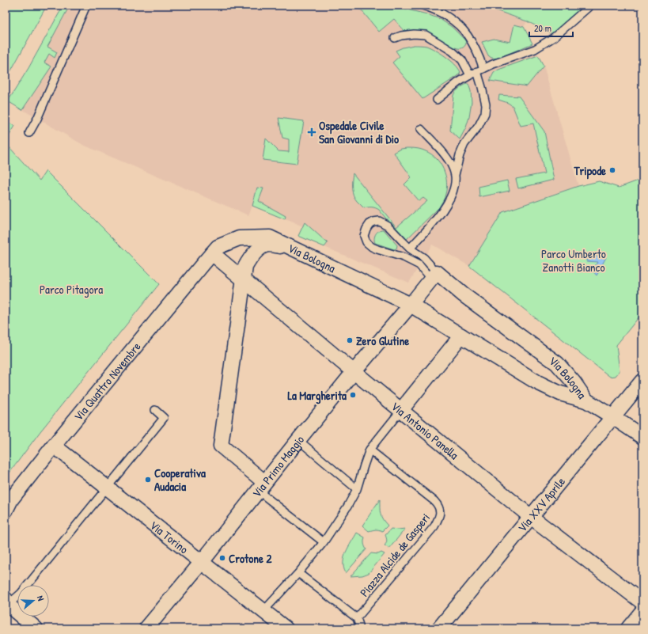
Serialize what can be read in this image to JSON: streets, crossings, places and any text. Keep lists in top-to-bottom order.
{
  "streets": {
    "street": [
      "Via Bologna",
      "Via Quattro Novembre",
      "Via Antonio Panella",
      "Via Primo Maggio",
      "Via XXV Aprile",
      "Via Torino"
    ],
    "lane": ["Piazza Alcide de Gasperi"]
  },
  "crossings": [
    ["Via Bologna", "Via Quattro Novembre"],
    ["Via Bologna", "Via Antonio Panella"],
    ["Via Bologna", "Via Primo Maggio"],
    ["Via Quattro Novembre", "Via Antonio Panella"],
    ["Via Quattro Novembre", "Via Torino"],
    ["Via Antonio Panella", "Via Primo Maggio"],
    ["Via Antonio Panella", "Via XXV Aprile"],
    ["Via Primo Maggio", "Via Torino"]
  ],
  "parks": ["Parco Umberto Zanotti Bianco", "Parco Pitagora"],
  "places": {
    "health": ["Ospedale Civile San Giovanni di Dio"],
    "other": [
      "Tripode",
      "Zero Glutine",
      "La Margherita",
      "Cooperativa Audacia",
      "Crotone 2"
    ]
  },
  "scale_bar": "20 m",
  "north": "right"
}
